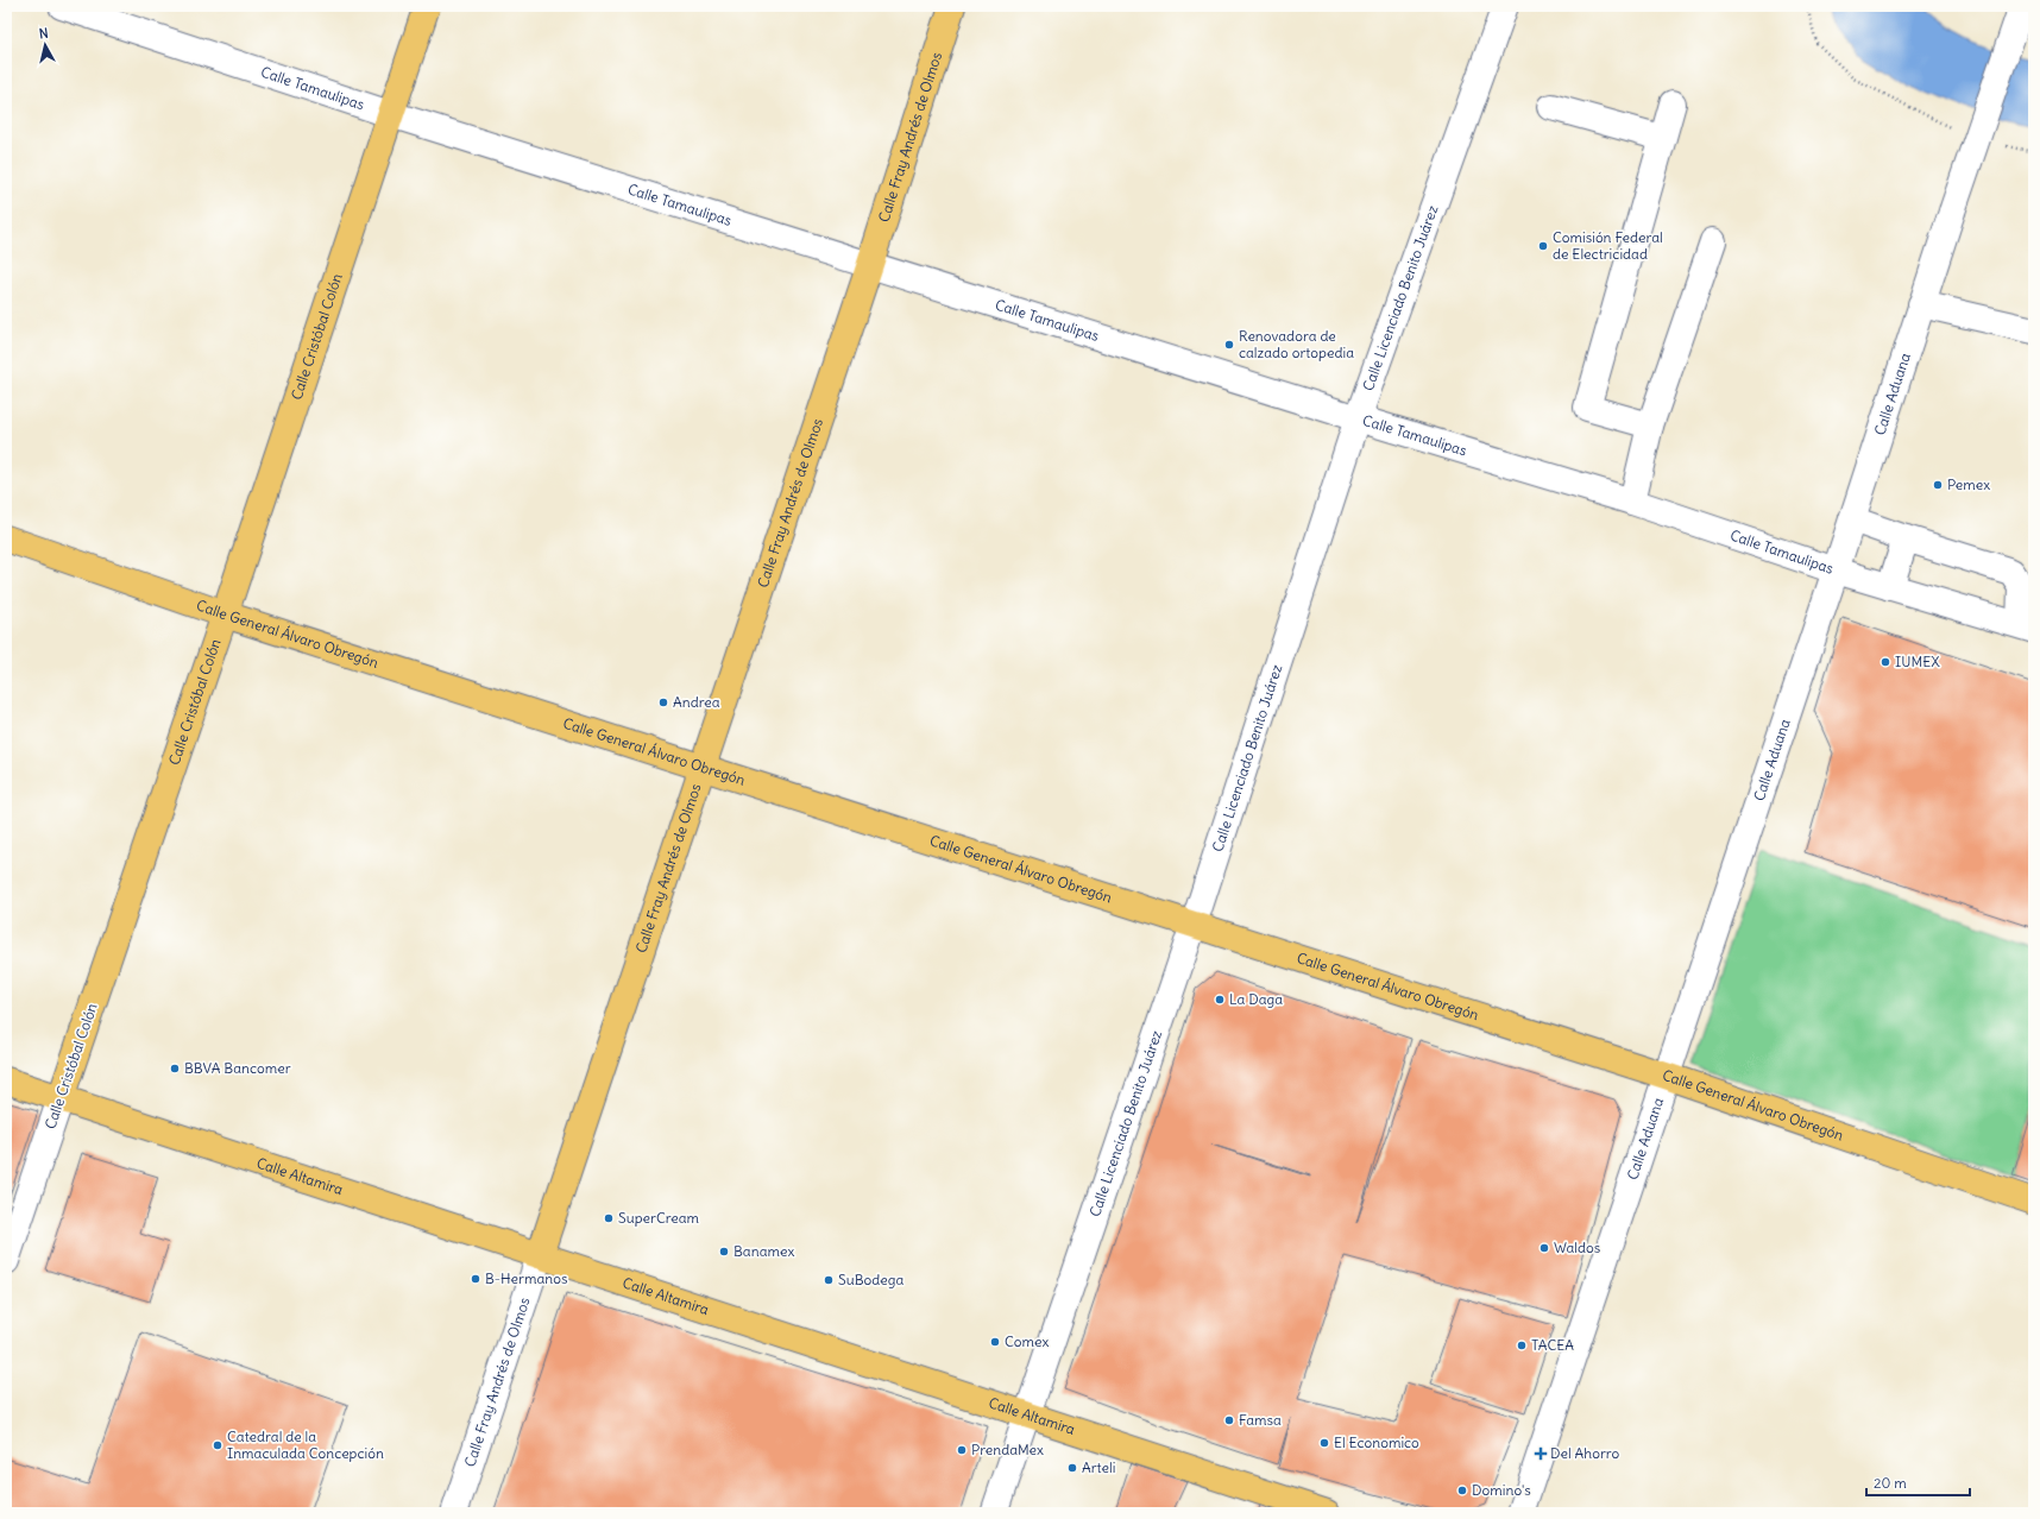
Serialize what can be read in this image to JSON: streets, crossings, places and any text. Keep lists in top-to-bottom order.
{
  "streets": {
    "main road": [
      "Calle Fray Andrés de Olmos",
      "Calle Cristóbal Colón",
      "Calle General Álvaro Obregón",
      "Calle Altamira"
    ],
    "street": ["Calle Tamaulipas", "Calle Licenciado Benito Juárez", "Calle Aduana"]
  },
  "crossings": [
    ["Calle Tamaulipas", "Calle Fray Andrés de Olmos"],
    ["Calle Tamaulipas", "Calle Licenciado Benito Juárez"],
    ["Calle Tamaulipas", "Calle Cristóbal Colón"],
    ["Calle Tamaulipas", "Calle Aduana"],
    ["Calle Fray Andrés de Olmos", "Calle General Álvaro Obregón"],
    ["Calle Fray Andrés de Olmos", "Calle Altamira"],
    ["Calle Licenciado Benito Juárez", "Calle General Álvaro Obregón"],
    ["Calle Licenciado Benito Juárez", "Calle Altamira"],
    ["Calle Cristóbal Colón", "Calle General Álvaro Obregón"],
    ["Calle Cristóbal Colón", "Calle Altamira"],
    ["Calle Aduana", "Calle General Álvaro Obregón"]
  ],
  "places": {
    "other": [
      "Comisión Federal de Electricidad",
      "Renovadora de calzado ortopedia",
      "Pemex",
      "IUMEX",
      "Andrea",
      "La Daga",
      "BBVA Bancomer",
      "SuperCream",
      "Waldos",
      "Banamex",
      "B-Hermanos",
      "SuBodega",
      "Comex",
      "TACEA",
      "Famsa",
      "El Economico",
      "Catedral de la Inmaculada Concepción",
      "PrendaMex",
      "Arteli",
      "Domino's"
    ],
    "health": ["Del Ahorro"]
  },
  "scale_bar": "20 m",
  "north": "top"
}
